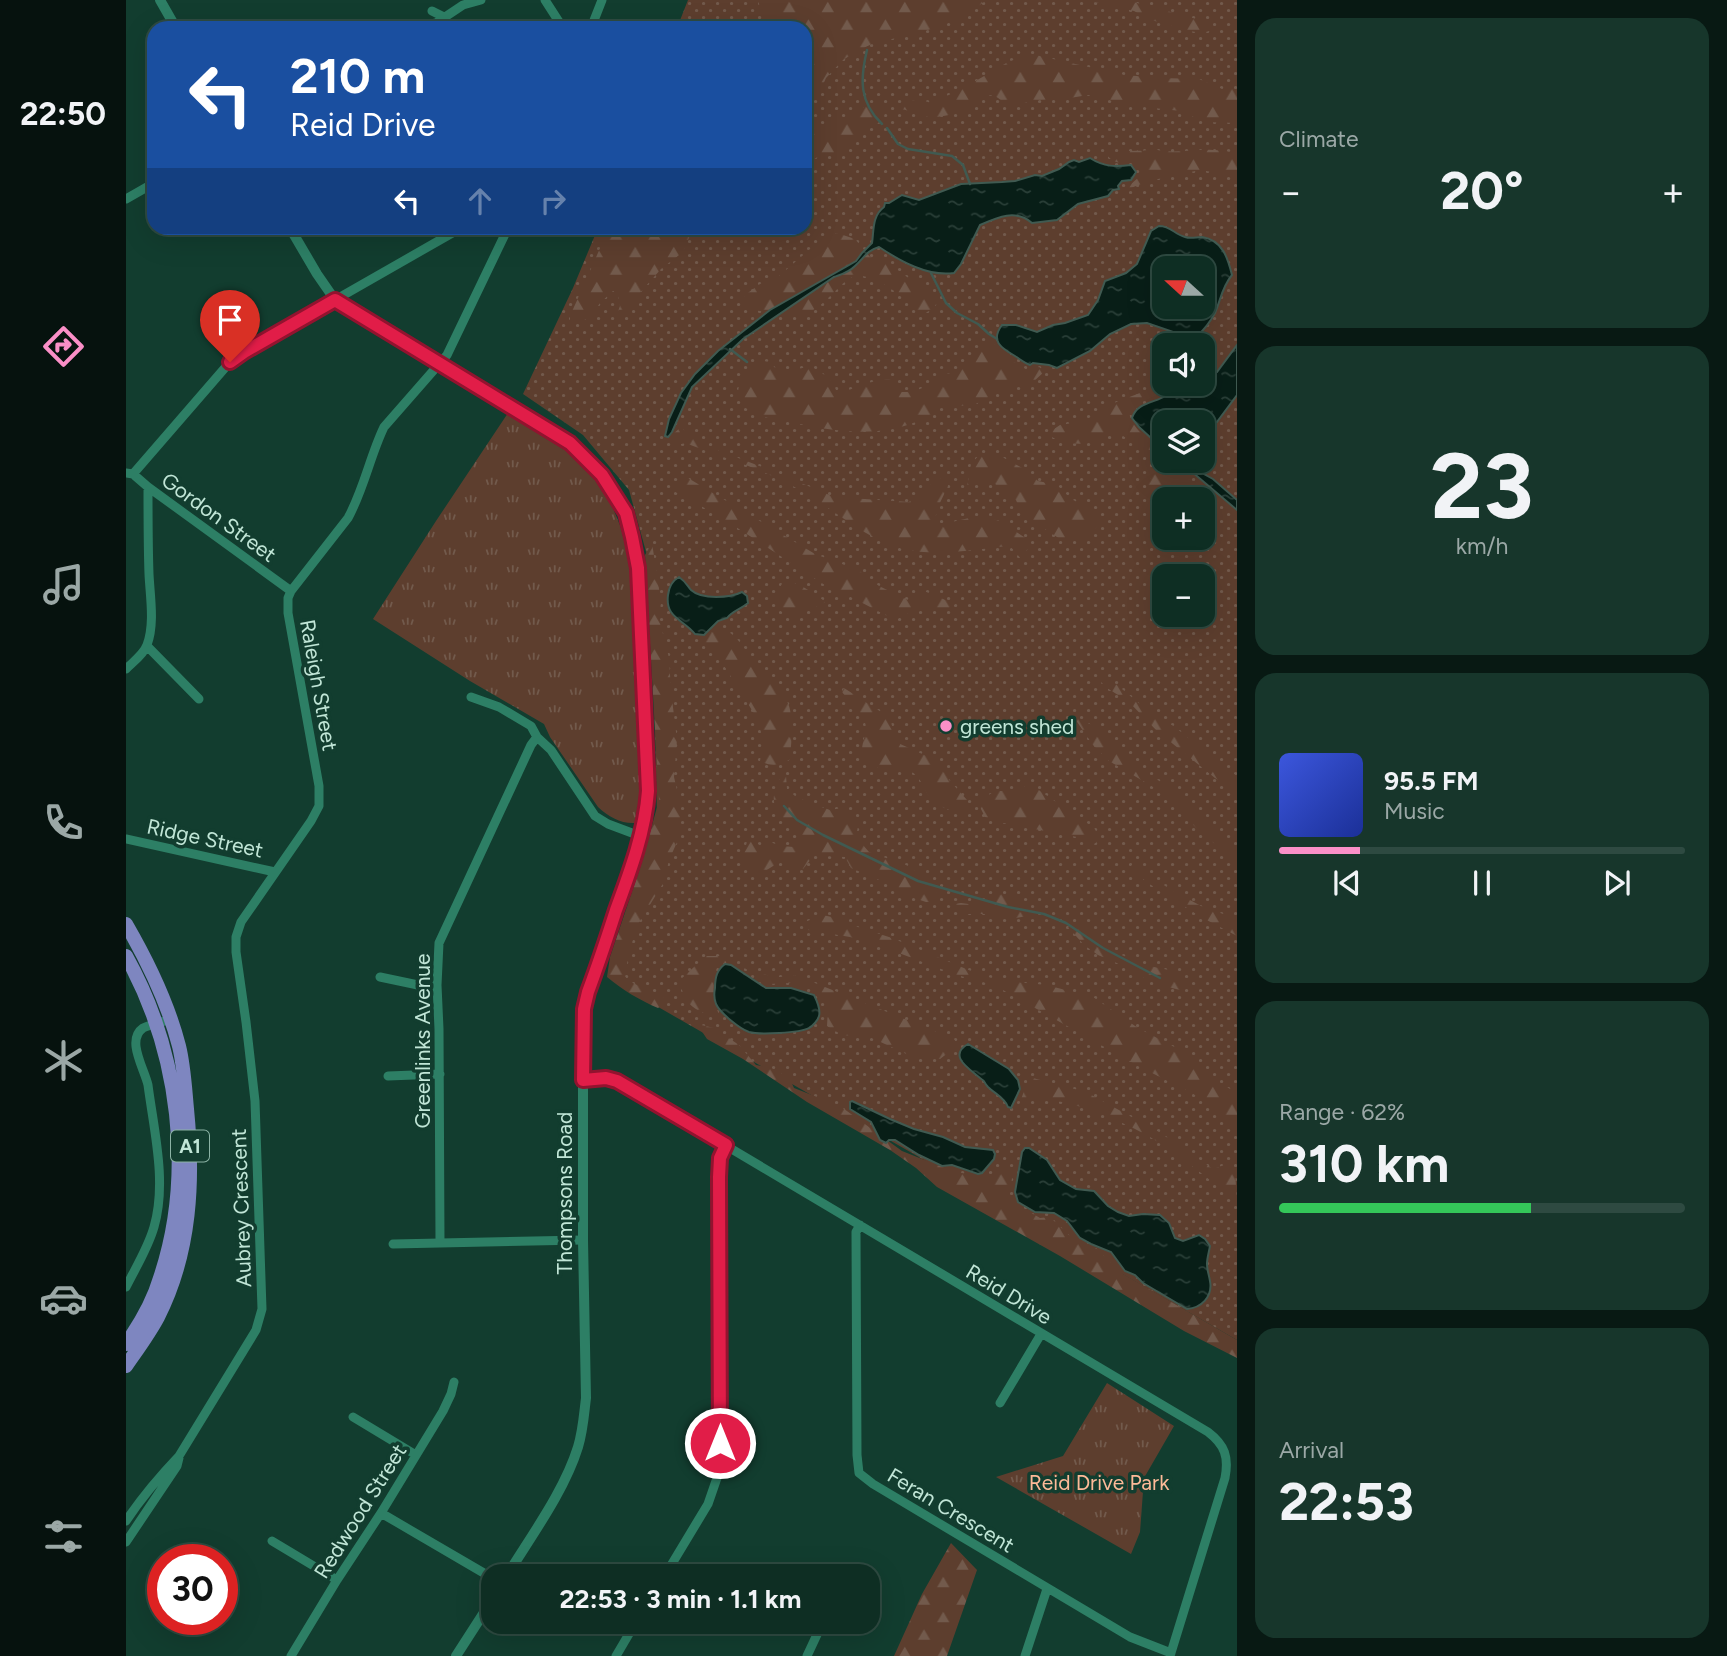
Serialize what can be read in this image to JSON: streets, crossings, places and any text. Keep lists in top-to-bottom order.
{
  "streets": {
    "highway": ["A1"],
    "street": [
      "Gordon Street",
      "Raleigh Street",
      "Ridge Street",
      "Greenlinks Avenue",
      "Thompsons Road",
      "Aubrey Crescent",
      "Reid Drive",
      "Feran Crescent",
      "Redwood Street"
    ]
  },
  "crossings": [
    ["Gordon Street", "Raleigh Street"],
    ["Raleigh Street", "Ridge Street"],
    ["Raleigh Street", "Thompsons Road"],
    ["Raleigh Street", "Aubrey Crescent"],
    ["Thompsons Road", "Reid Drive"],
    ["Reid Drive", "Feran Crescent"]
  ],
  "parks": ["Reid Drive Park"],
  "places": ["greens shed"],
  "north": "left",
  "page": {
    "tabs": "22:50",
    "tile": [
      "Climate",
      ["23", "km/h"],
      ["Range · 62%", "310 km"],
      ["Arrival", "22:53"]
    ],
    "turn": ["210 m", "Reid Drive"],
    "heat": ["−", "20°", "+"],
    "map_buttons": ["+", "−"],
    "song": ["95.5 FM", "Music"],
    "limit": "30",
    "trip": "22:53 · 3 min · 1.1 km"
  }
}
